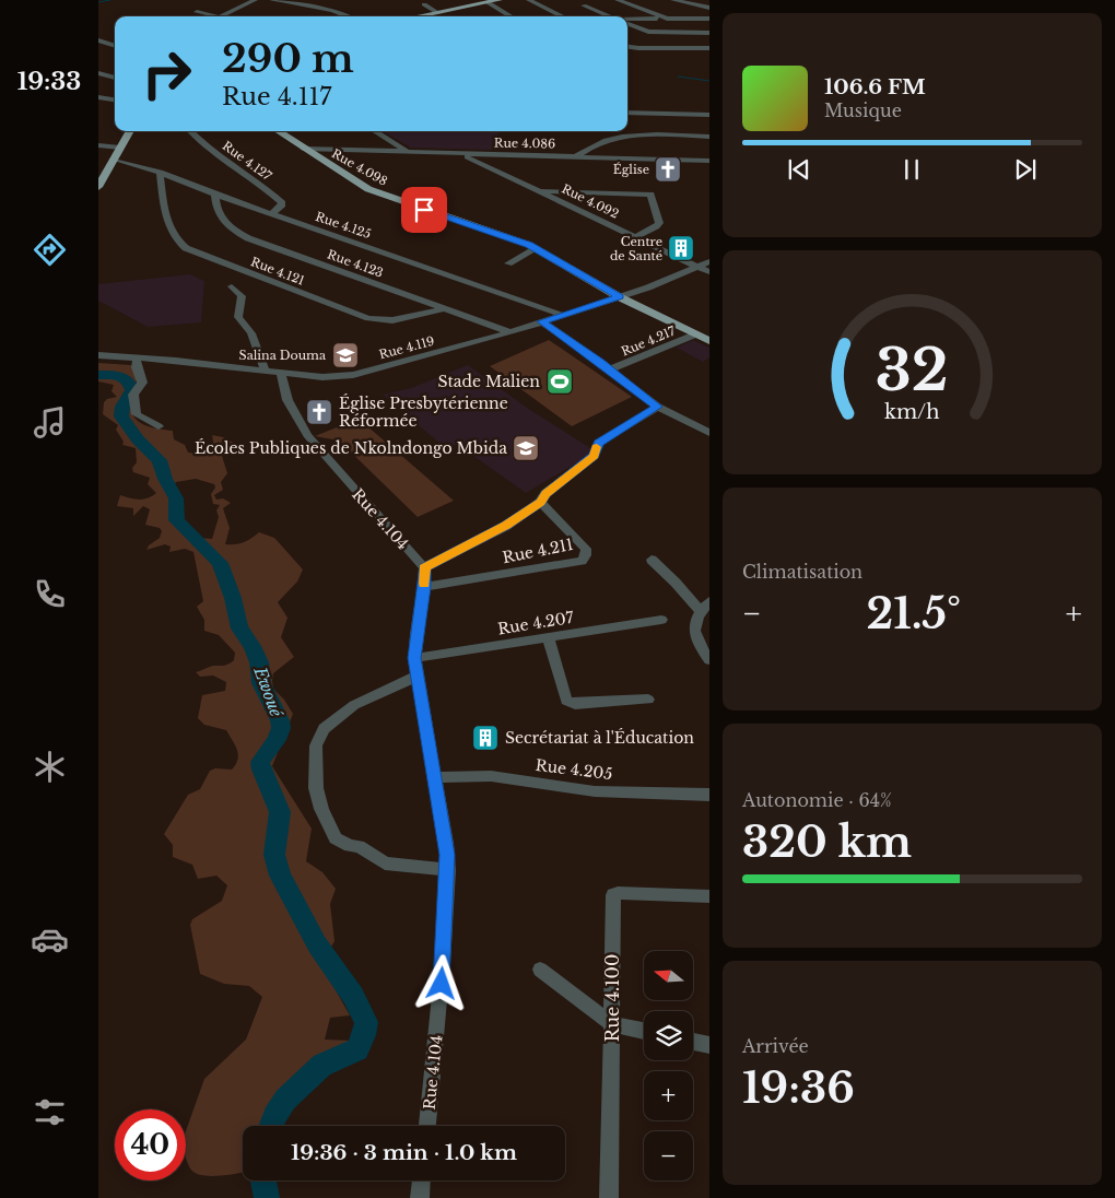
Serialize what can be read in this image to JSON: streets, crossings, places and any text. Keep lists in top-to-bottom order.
{
  "streets": {
    "main road": ["Rue 4.098"],
    "street": [
      "Rue 4.086",
      "Rue 4.127",
      "Rue 4.092",
      "Rue 4.125",
      "Rue 4.123",
      "Rue 4.121",
      "Rue 4.217",
      "Rue 4.119",
      "Rue 4.104",
      "Rue 4.211",
      "Rue 4.207",
      "Rue 4.205",
      "Rue 4.100"
    ]
  },
  "crossings": [
    ["Rue 4.086", "Rue 4.098"],
    ["Rue 4.086", "Rue 4.092"],
    ["Rue 4.127", "Rue 4.125"],
    ["Rue 4.098", "Rue 4.217"],
    ["Rue 4.098", "Rue 4.119"],
    ["Rue 4.092", "Rue 4.119"],
    ["Rue 4.125", "Rue 4.123"],
    ["Rue 4.125", "Rue 4.121"],
    ["Rue 4.125", "Rue 4.119"],
    ["Rue 4.123", "Rue 4.121"],
    ["Rue 4.123", "Rue 4.119"],
    ["Rue 4.119", "Rue 4.104"],
    ["Rue 4.104", "Rue 4.211"],
    ["Rue 4.104", "Rue 4.207"],
    ["Rue 4.104", "Rue 4.205"]
  ],
  "water": ["Ewoué"],
  "places": {
    "church": ["Église", "Église Presbytérienne Réformée"],
    "building": ["Centre de Santé", "Secrétariat à l'Éducation"],
    "school or university": ["Salina Douma", "Écoles Publiques de Nkolndongo Mbida"],
    "sports": ["Stade Malien"]
  },
  "north": "left",
  "page": {
    "tabs": "19:33",
    "turn": ["290 m", "Rue 4.117"],
    "song": ["106.6 FM", "Musique"],
    "tile": [
      "Climatisation",
      ["Autonomie · 64%", "320 km"],
      ["Arrivée", "19:36"]
    ],
    "heat": ["−", "21.5°", "+"],
    "map_buttons": ["+", "−"],
    "limit": "40",
    "trip": "19:36 · 3 min · 1.0 km",
    "gauge": ["32", "km/h"]
  }
}
